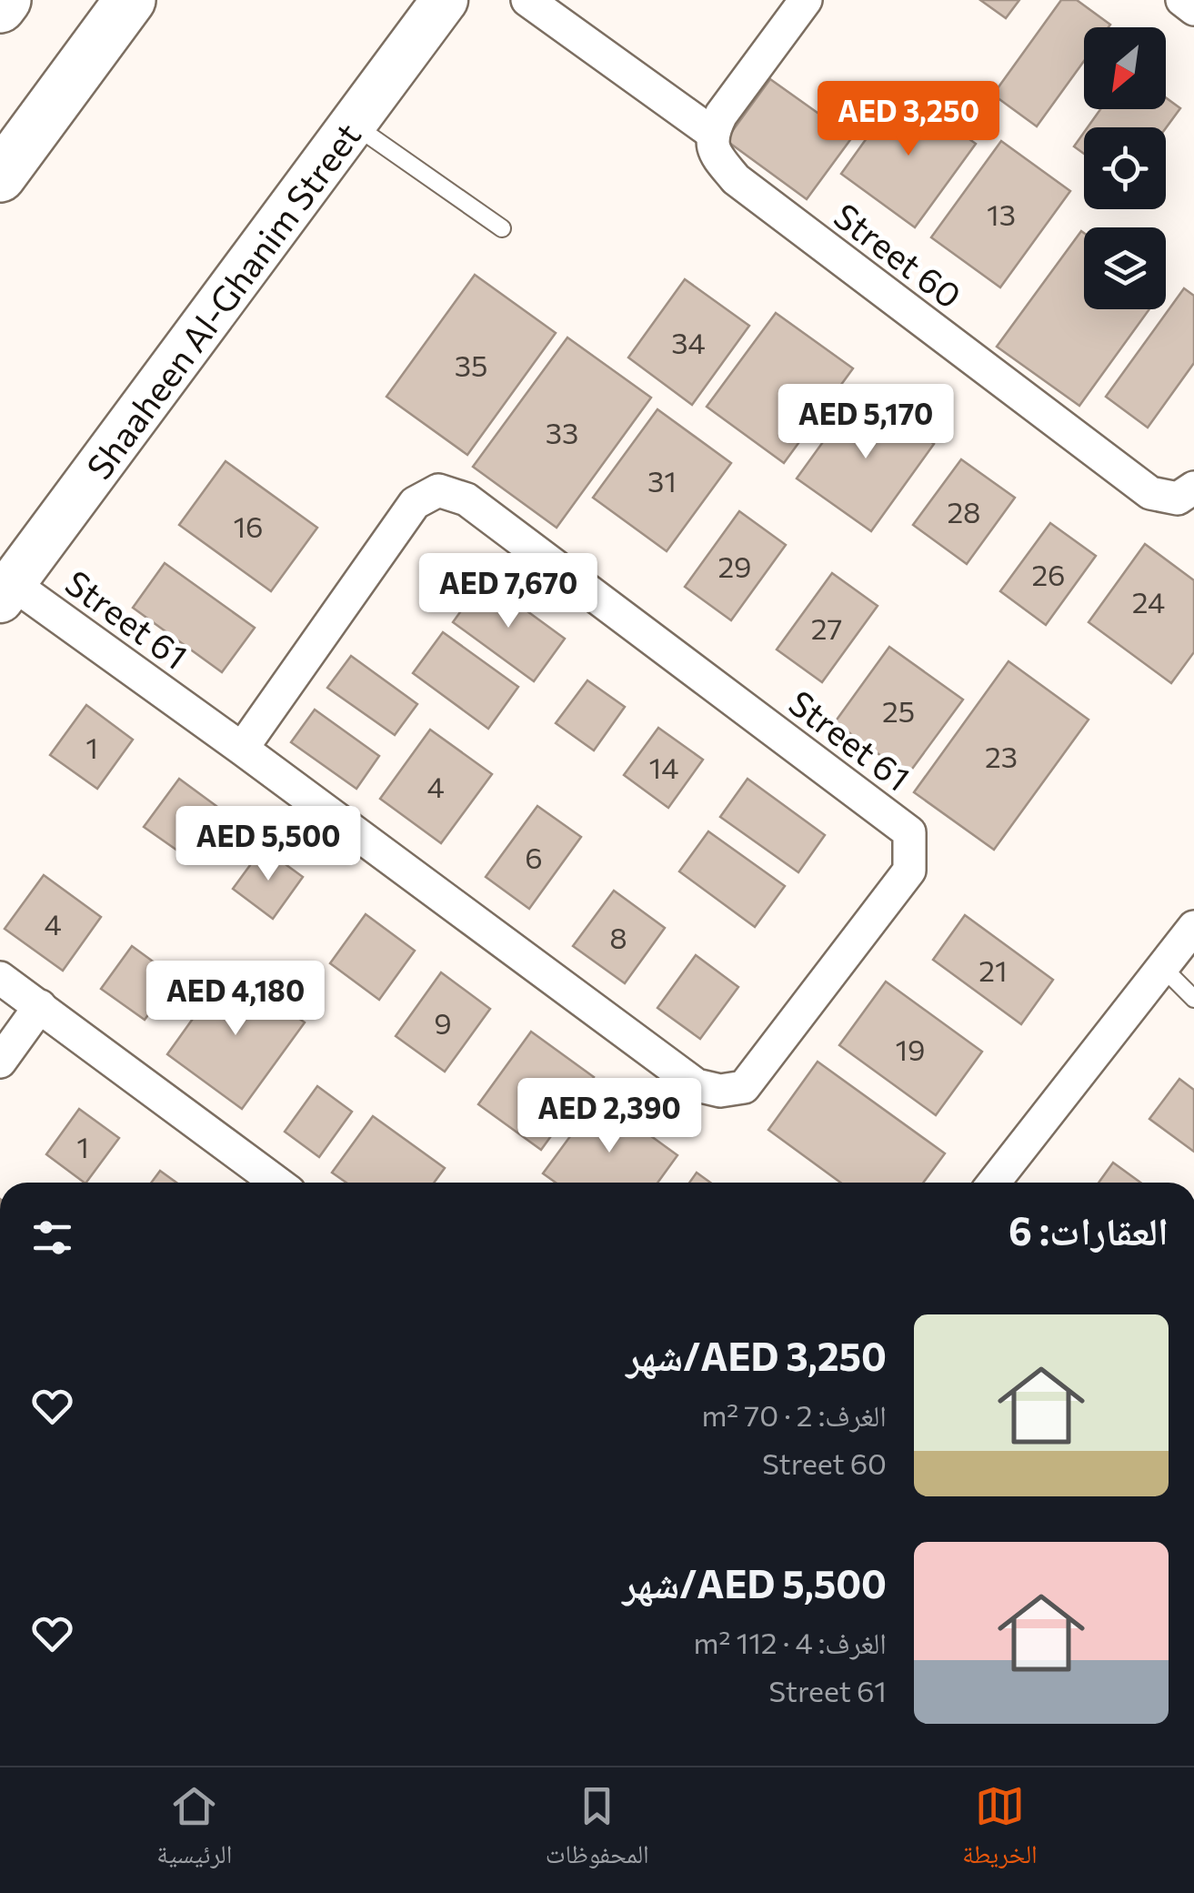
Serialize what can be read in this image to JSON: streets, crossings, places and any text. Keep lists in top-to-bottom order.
{
  "streets": {
    "street": ["Street 60", "Shaaheen Al-Ghanim Street", "Street 61"]
  },
  "crossings": [
    ["Shaaheen Al-Ghanim Street", "Street 61"]
  ],
  "house_numbers": [
    "13",
    "34",
    "35",
    "33",
    "31",
    "28",
    "16",
    "29",
    "26",
    "24",
    "27",
    "25",
    "1",
    "23",
    "14",
    "4",
    "6",
    "4",
    "8",
    "21",
    "9",
    "19",
    "1"
  ],
  "north": "bottom left",
  "page": {
    "price": [
      "AED 3,250",
      "AED 5,170",
      "AED 7,670",
      "AED 5,500",
      "AED 4,180",
      "AED 2,390"
    ],
    "heading": "العقارات: 6",
    "list": [
      {
        "name": "AED 3,250/شهر",
        "note": "الغرف: 2 · 70 m² · Street 60"
      },
      {
        "name": "AED 5,500/شهر",
        "note": "الغرف: 4 · 112 m² · Street 61"
      }
    ],
    "tabs": ["الخريطة", "المحفوظات", "الرئيسية"]
  }
}
